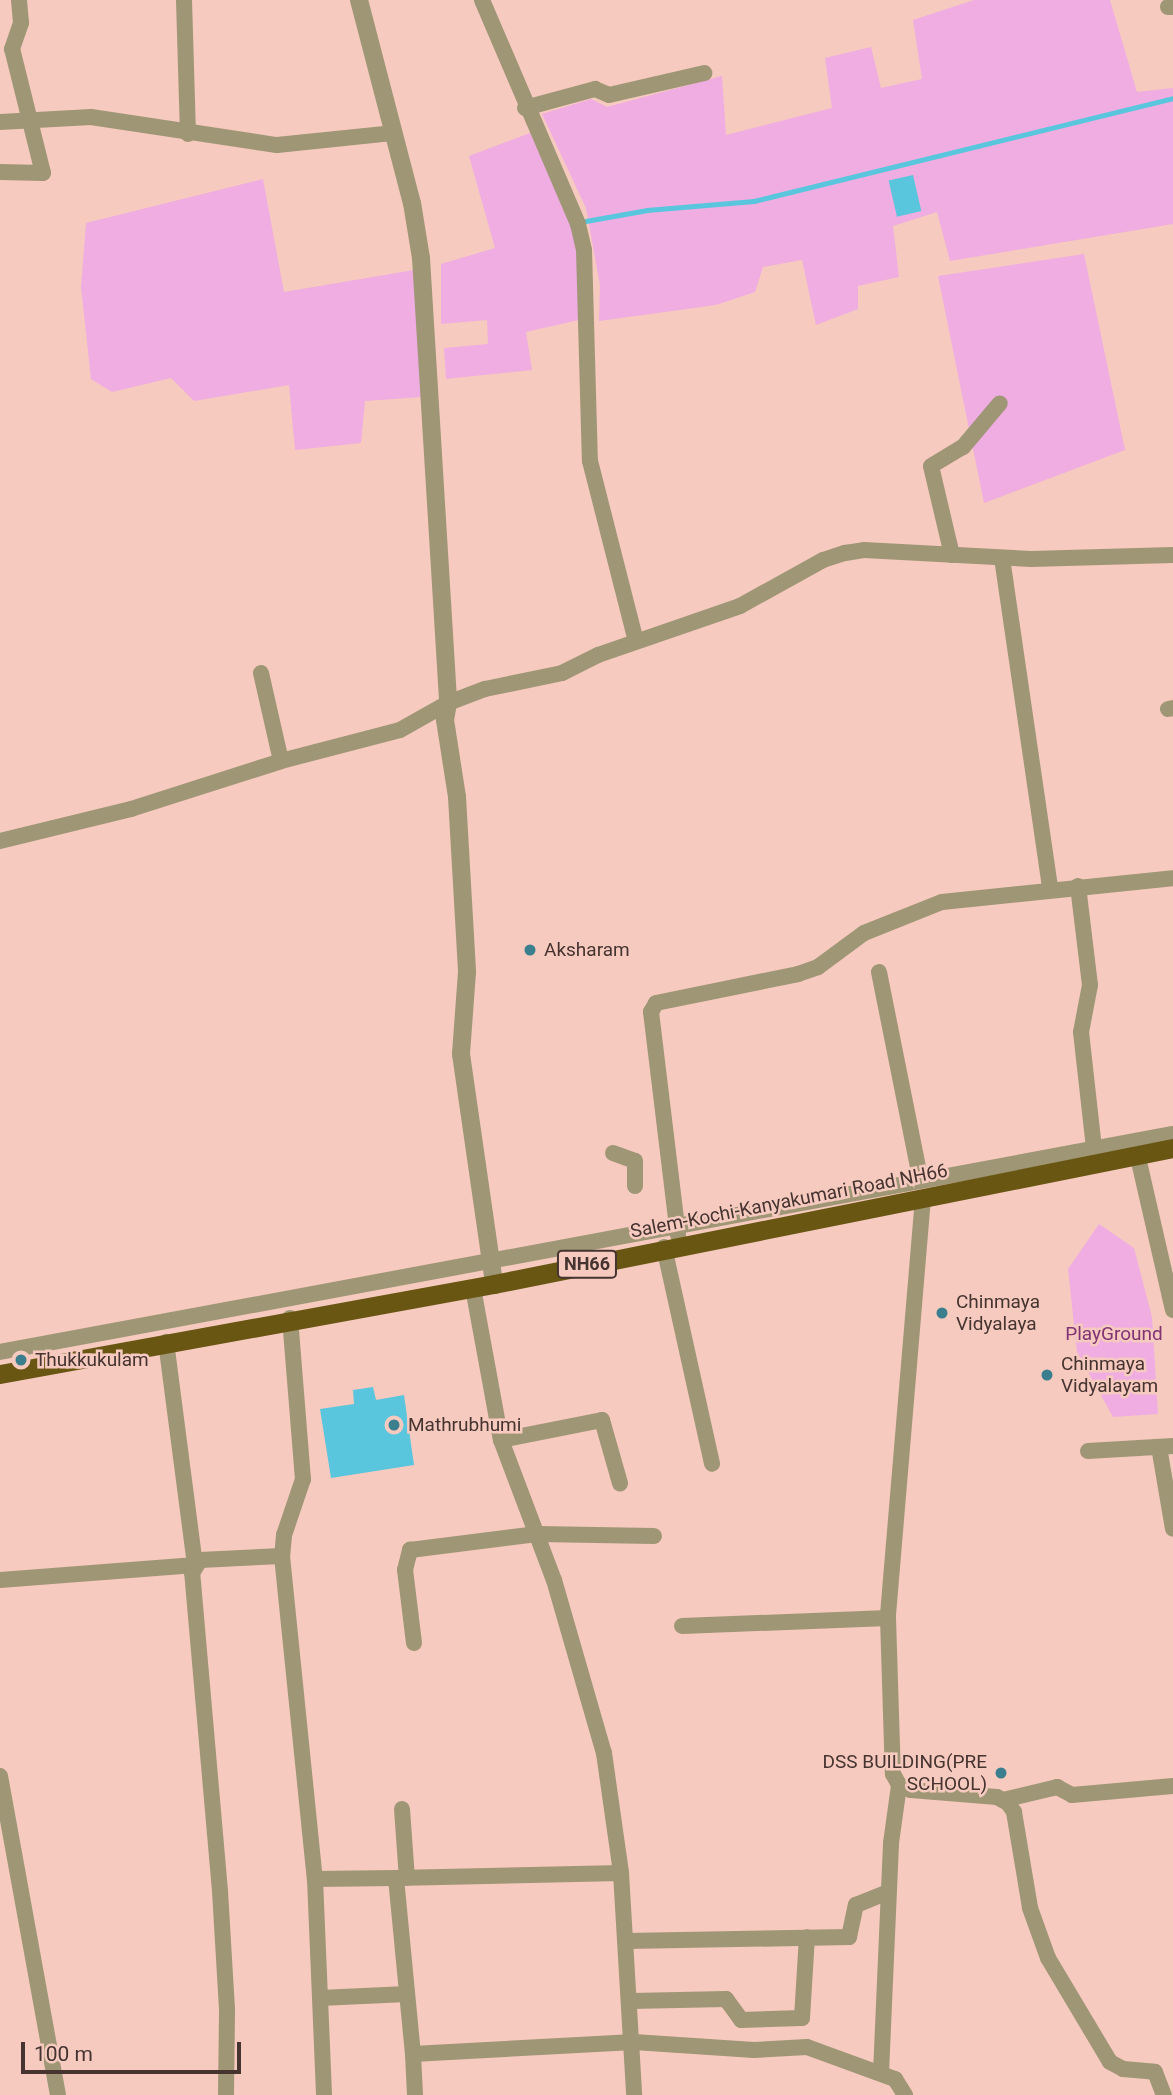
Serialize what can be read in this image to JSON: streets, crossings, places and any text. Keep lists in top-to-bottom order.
{
  "streets": {
    "highway": ["Salem-Kochi-Kanyakumari Road NH66", "NH66"]
  },
  "parks": ["PlayGround"],
  "places": [
    "Aksharam",
    "Chinmaya Vidyalaya",
    "Thukkukulam",
    "Chinmaya Vidyalayam",
    "Mathrubhumi",
    "DSS BUILDING(PRE SCHOOL)"
  ],
  "scale_bar": "100 m"
}
